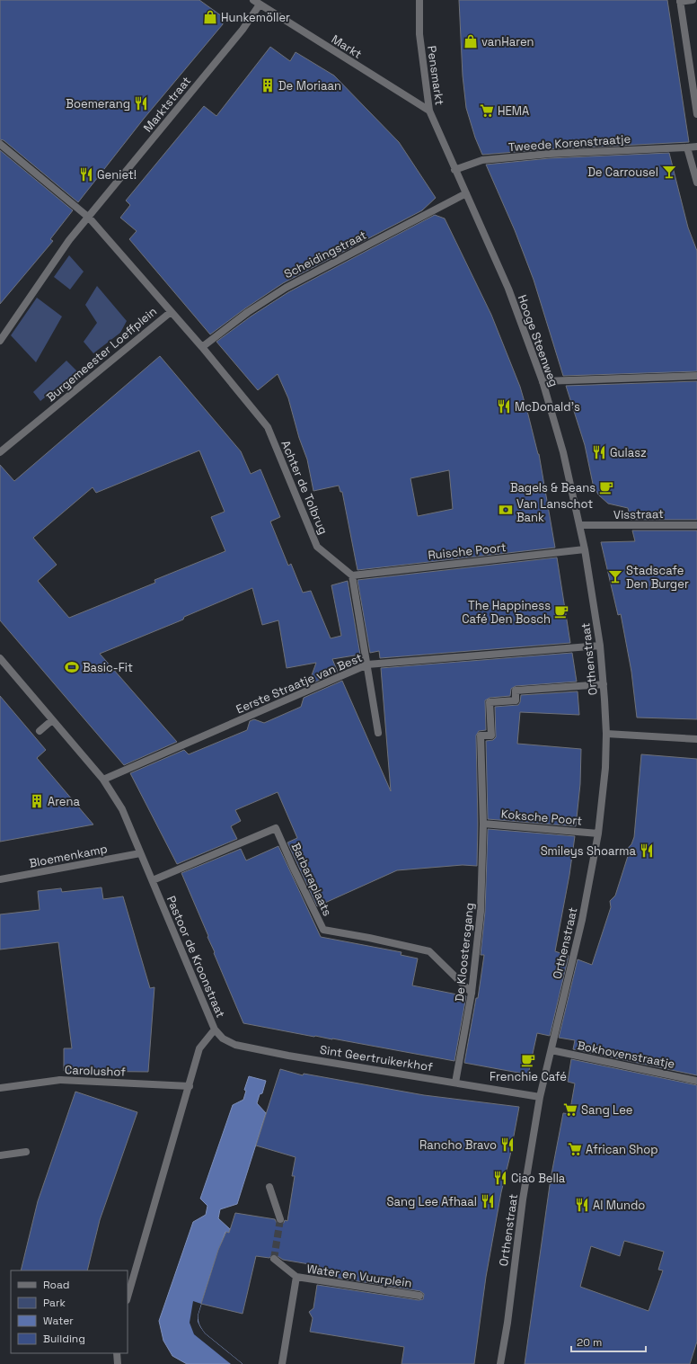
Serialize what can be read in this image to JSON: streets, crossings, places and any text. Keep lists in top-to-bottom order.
{
  "streets": {
    "street": [
      "Markt",
      "Pensmarkt",
      "Marktstraat",
      "Tweede Korenstraatje",
      "Scheidingstraat",
      "Hooge Steenweg",
      "Burgemeester Loeffplein",
      "Achter de Tolbrug",
      "Visstraat",
      "Ruische Poort",
      "Orthenstraat",
      "Eerste Straatje van Best",
      "Koksche Poort",
      "Bloemenkamp",
      "Barbaraplaats",
      "De Kloostersgang",
      "Pastoor de Kroonstraat",
      "Bokhovenstraatje",
      "Sint Geertruikerkhof",
      "Carolushof",
      "Water en Vuurplein"
    ]
  },
  "crossings": [
    ["Markt", "Pensmarkt"],
    ["Markt", "Marktstraat"],
    ["Pensmarkt", "Tweede Korenstraatje"],
    ["Pensmarkt", "Hooge Steenweg"],
    ["Marktstraat", "Burgemeester Loeffplein"],
    ["Tweede Korenstraatje", "Hooge Steenweg"],
    ["Scheidingstraat", "Hooge Steenweg"],
    ["Scheidingstraat", "Achter de Tolbrug"],
    ["Hooge Steenweg", "Visstraat"],
    ["Hooge Steenweg", "Orthenstraat"],
    ["Burgemeester Loeffplein", "Achter de Tolbrug"],
    ["Achter de Tolbrug", "Ruische Poort"],
    ["Visstraat", "Orthenstraat"],
    ["Ruische Poort", "Orthenstraat"],
    ["Orthenstraat", "Eerste Straatje van Best"],
    ["Orthenstraat", "Koksche Poort"],
    ["Orthenstraat", "De Kloostersgang"],
    ["Orthenstraat", "Bokhovenstraatje"],
    ["Orthenstraat", "Sint Geertruikerkhof"],
    ["Eerste Straatje van Best", "Pastoor de Kroonstraat"],
    ["Koksche Poort", "De Kloostersgang"],
    ["Bloemenkamp", "Pastoor de Kroonstraat"],
    ["Barbaraplaats", "De Kloostersgang"],
    ["Barbaraplaats", "Pastoor de Kroonstraat"],
    ["De Kloostersgang", "Sint Geertruikerkhof"],
    ["Pastoor de Kroonstraat", "Sint Geertruikerkhof"],
    ["Pastoor de Kroonstraat", "Carolushof"]
  ],
  "places": {
    "shop": ["Hunkemöller", "vanHaren"],
    "building": ["De Moriaan", "Arena"],
    "restaurant": [
      "Boemerang",
      "Geniet!",
      "McDonald's",
      "Gulasz",
      "Smileys Shoarma",
      "Rancho Bravo",
      "Ciao Bella",
      "Sang Lee Afhaal",
      "Al Mundo"
    ],
    "supermarket": ["HEMA", "Sang Lee", "African Shop"],
    "bar": ["De Carrousel", "Stadscafe Den Burger"],
    "cafe": ["Bagels & Beans", "The Happiness Café Den Bosch", "Frenchie Café"],
    "bank": ["Van Lanschot Bank"],
    "sports": ["Basic-Fit"]
  },
  "legend": [
    "Road",
    "Park",
    "Water",
    "Building"
  ],
  "scale_bar": "20 m"
}
